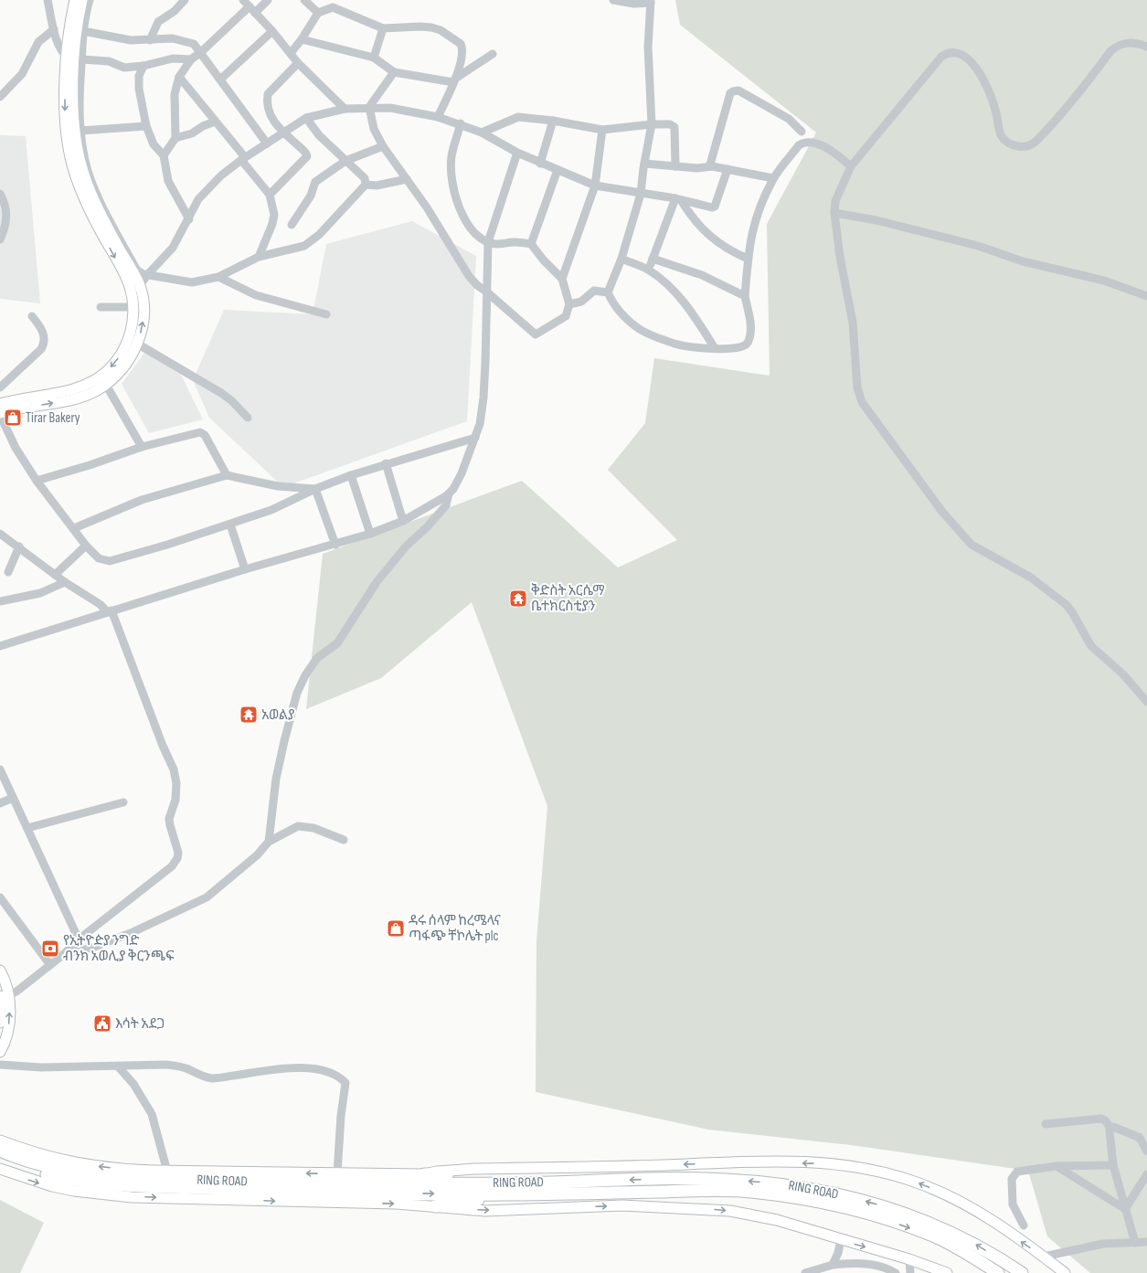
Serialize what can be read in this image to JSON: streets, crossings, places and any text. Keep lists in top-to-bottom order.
{
  "streets": {
    "highway": ["RING ROAD"]
  },
  "places": {
    "shop": ["Tirar Bakery", "ዳሩ ሰላም ከረሜላና ጣፋጭ ቸኮሌት plc"],
    "temple": ["ቅድስት አርሴማ ቤተክርስቲያን", "አወልያ"],
    "bank": ["የኢትዮዽያ ንግድ ብንክ አወሊያ ቅርንጫፍ"],
    "public building": ["እሳት አደጋ"]
  }
}
